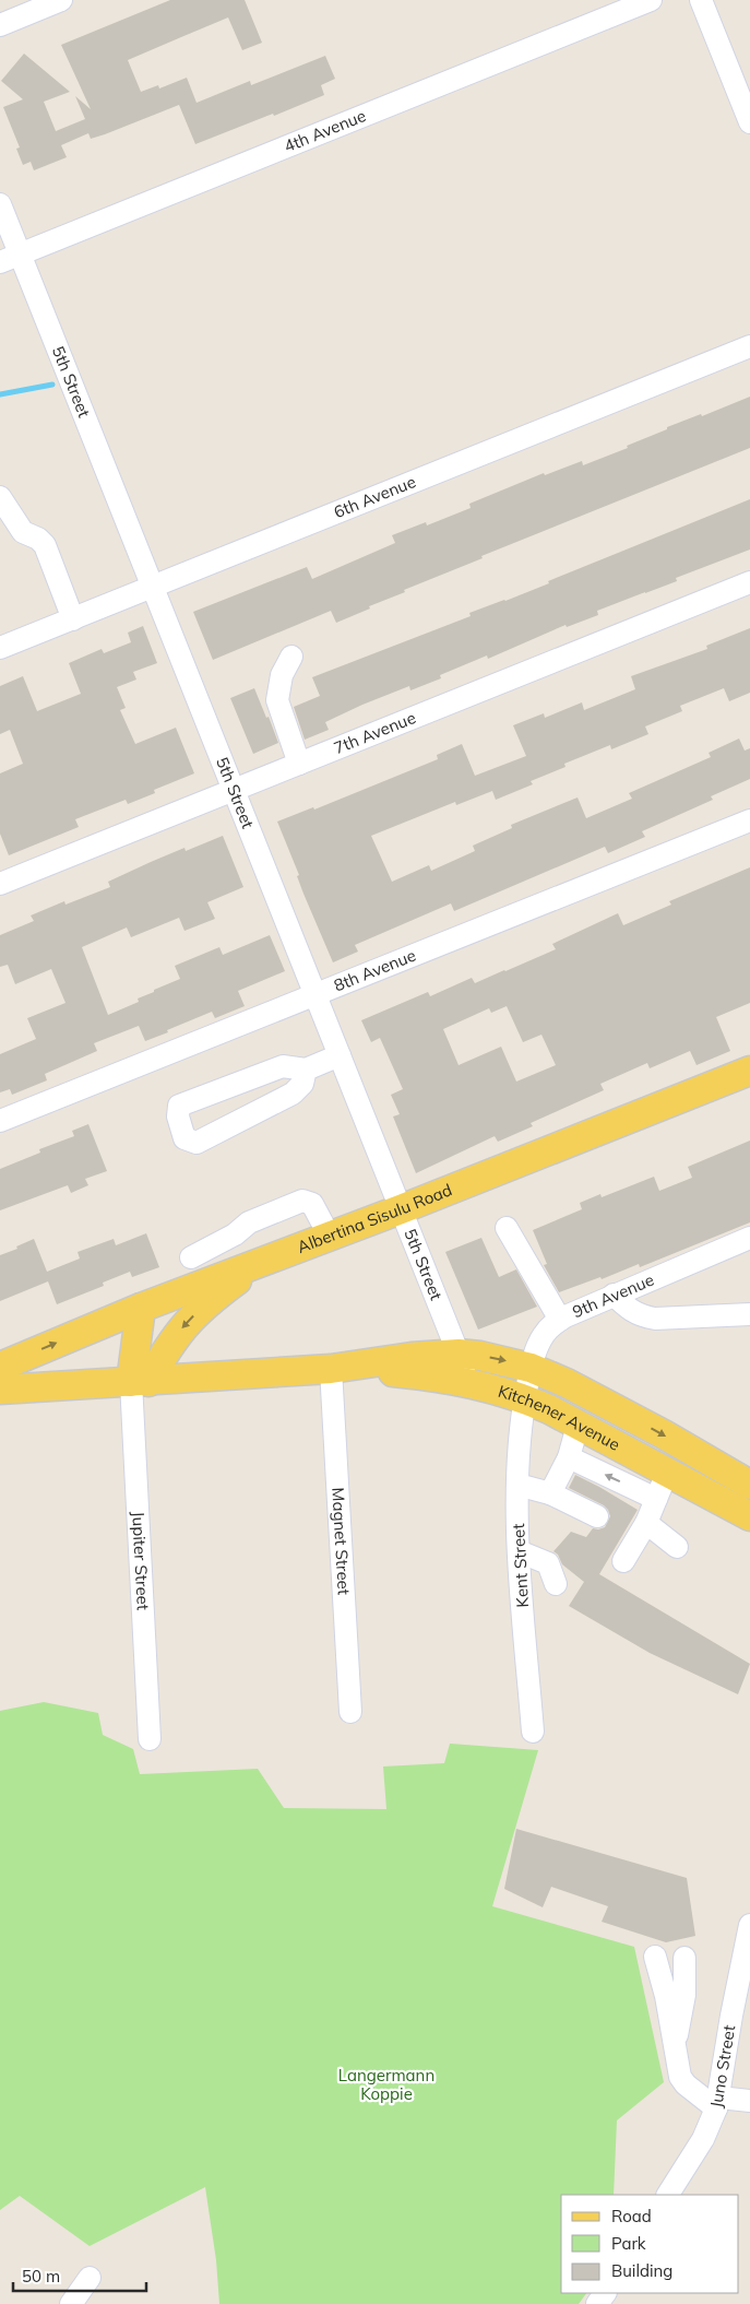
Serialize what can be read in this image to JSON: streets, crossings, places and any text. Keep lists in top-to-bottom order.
{
  "streets": {
    "main road": ["Albertina Sisulu Road", "Kitchener Avenue"],
    "street": [
      "4th Avenue",
      "5th Street",
      "6th Avenue",
      "7th Avenue",
      "8th Avenue",
      "9th Avenue",
      "Magnet Street",
      "Jupiter Street",
      "Kent Street",
      "Juno Street"
    ]
  },
  "crossings": [
    ["4th Avenue", "5th Street"],
    ["5th Street", "6th Avenue"],
    ["5th Street", "7th Avenue"],
    ["5th Street", "8th Avenue"],
    ["5th Street", "Albertina Sisulu Road"],
    ["5th Street", "Kitchener Avenue"],
    ["9th Avenue", "Kitchener Avenue"],
    ["9th Avenue", "Kent Street"],
    ["Kitchener Avenue", "Magnet Street"],
    ["Kitchener Avenue", "Jupiter Street"],
    ["Kitchener Avenue", "Kent Street"]
  ],
  "parks": ["Langermann Koppie"],
  "legend": ["Road", "Park", "Building"],
  "scale_bar": "50 m"
}
